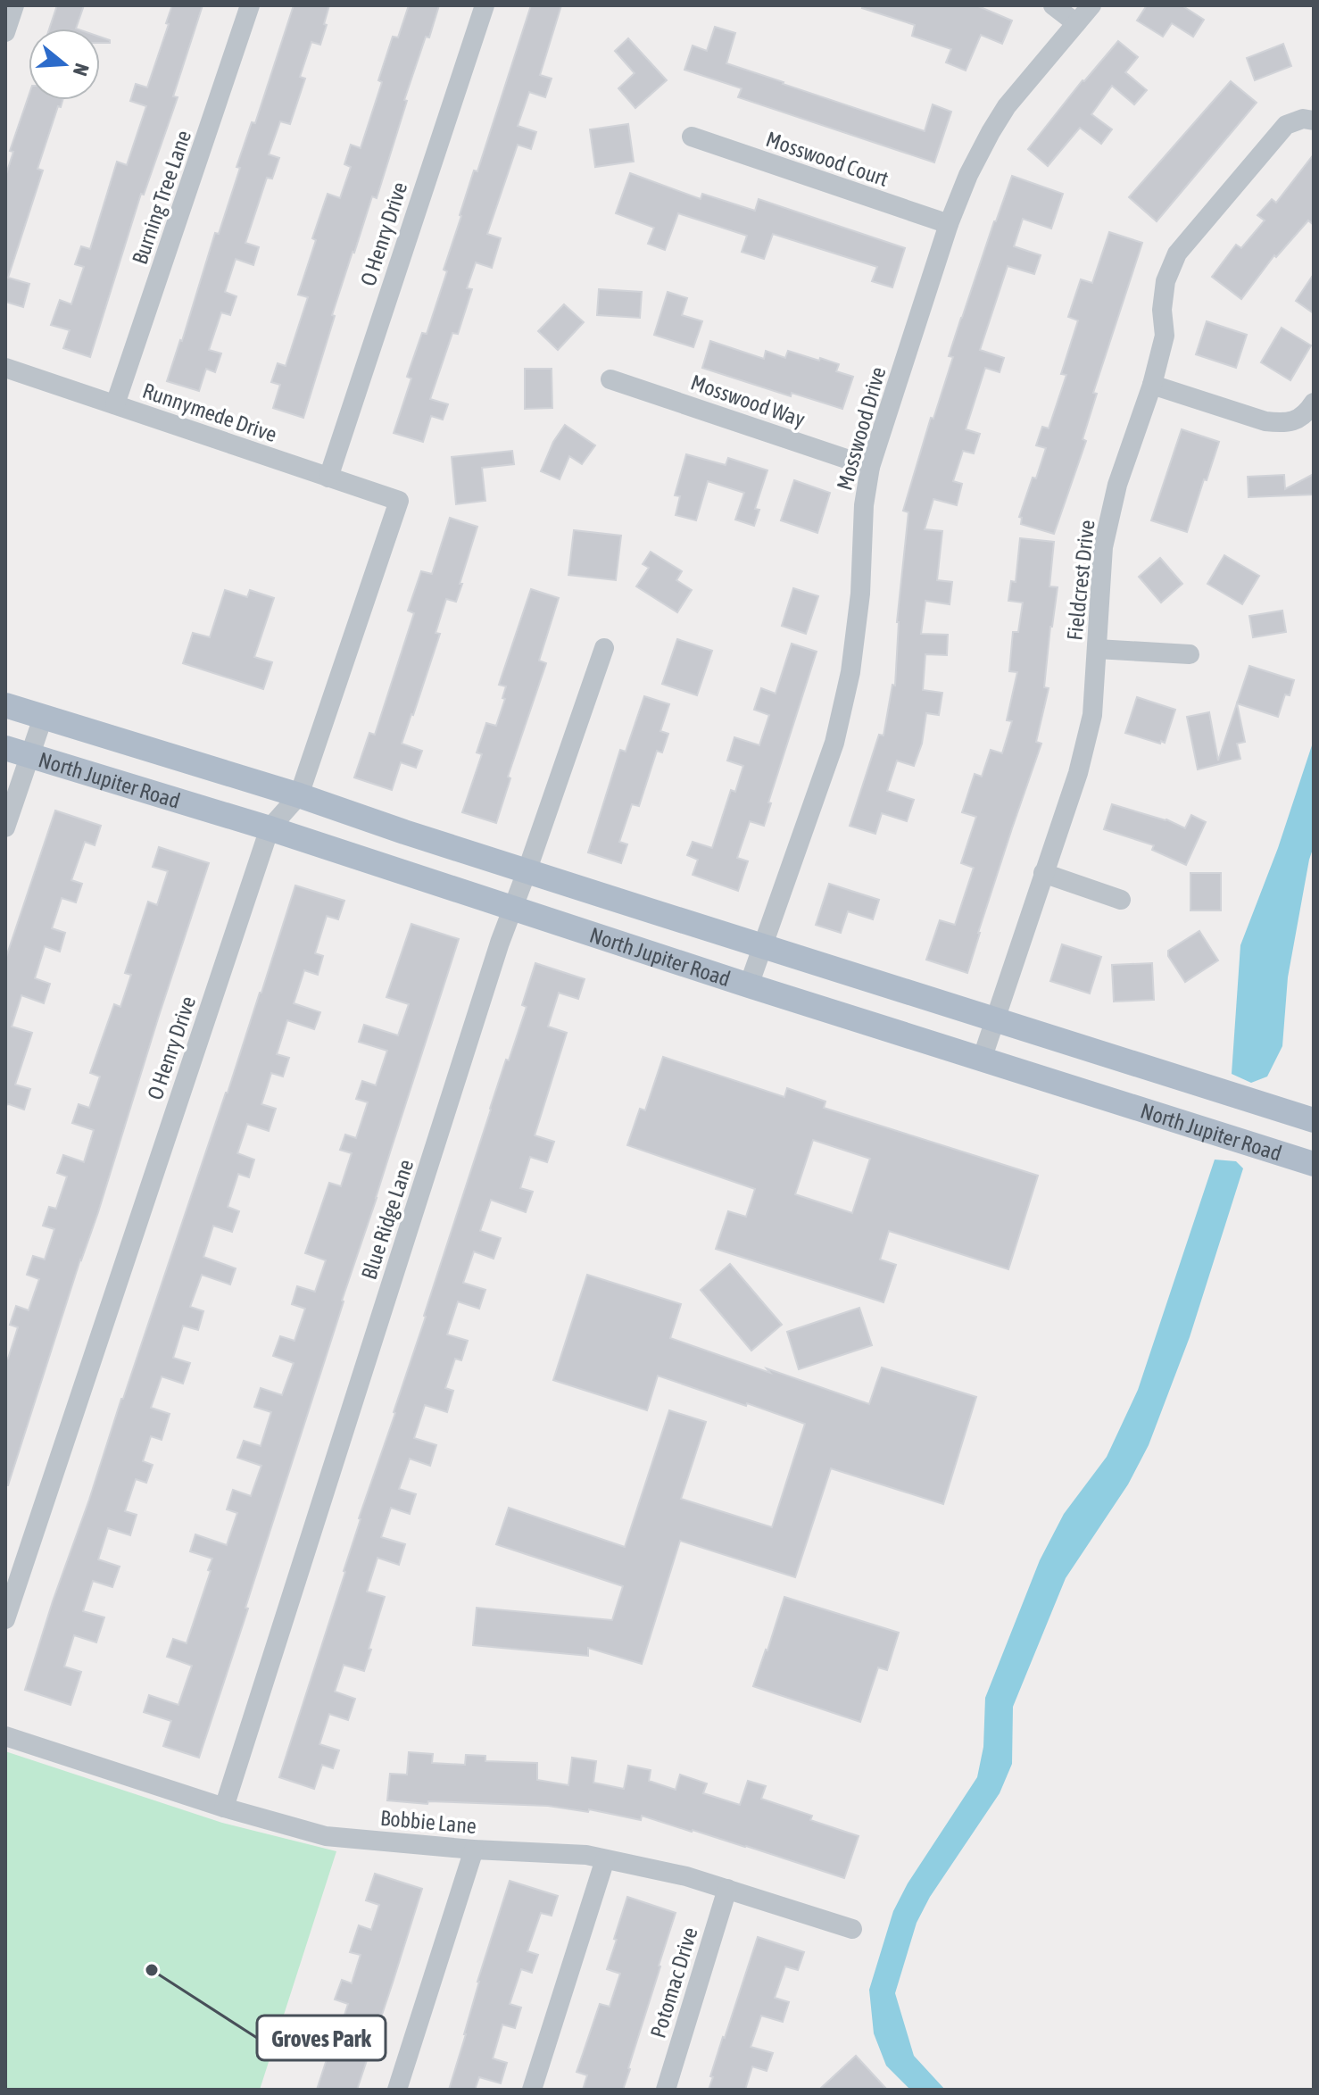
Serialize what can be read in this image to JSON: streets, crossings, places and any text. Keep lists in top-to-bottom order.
{
  "streets": {
    "main road": ["North Jupiter Road"],
    "street": [
      "Mosswood Court",
      "Burning Tree Lane",
      "O Henry Drive",
      "Mosswood Way",
      "Runnymede Drive",
      "Mosswood Drive",
      "Fieldcrest Drive",
      "Blue Ridge Lane",
      "Bobbie Lane",
      "Potomac Drive"
    ]
  },
  "crossings": [
    ["Mosswood Court", "Mosswood Drive"],
    ["Burning Tree Lane", "Runnymede Drive"],
    ["O Henry Drive", "Runnymede Drive"],
    ["O Henry Drive", "North Jupiter Road"],
    ["Mosswood Way", "Mosswood Drive"],
    ["Mosswood Drive", "North Jupiter Road"],
    ["Fieldcrest Drive", "North Jupiter Road"],
    ["North Jupiter Road", "Blue Ridge Lane"],
    ["Blue Ridge Lane", "Bobbie Lane"],
    ["Bobbie Lane", "Potomac Drive"]
  ],
  "places": ["Groves Park"],
  "north": "right"
}
